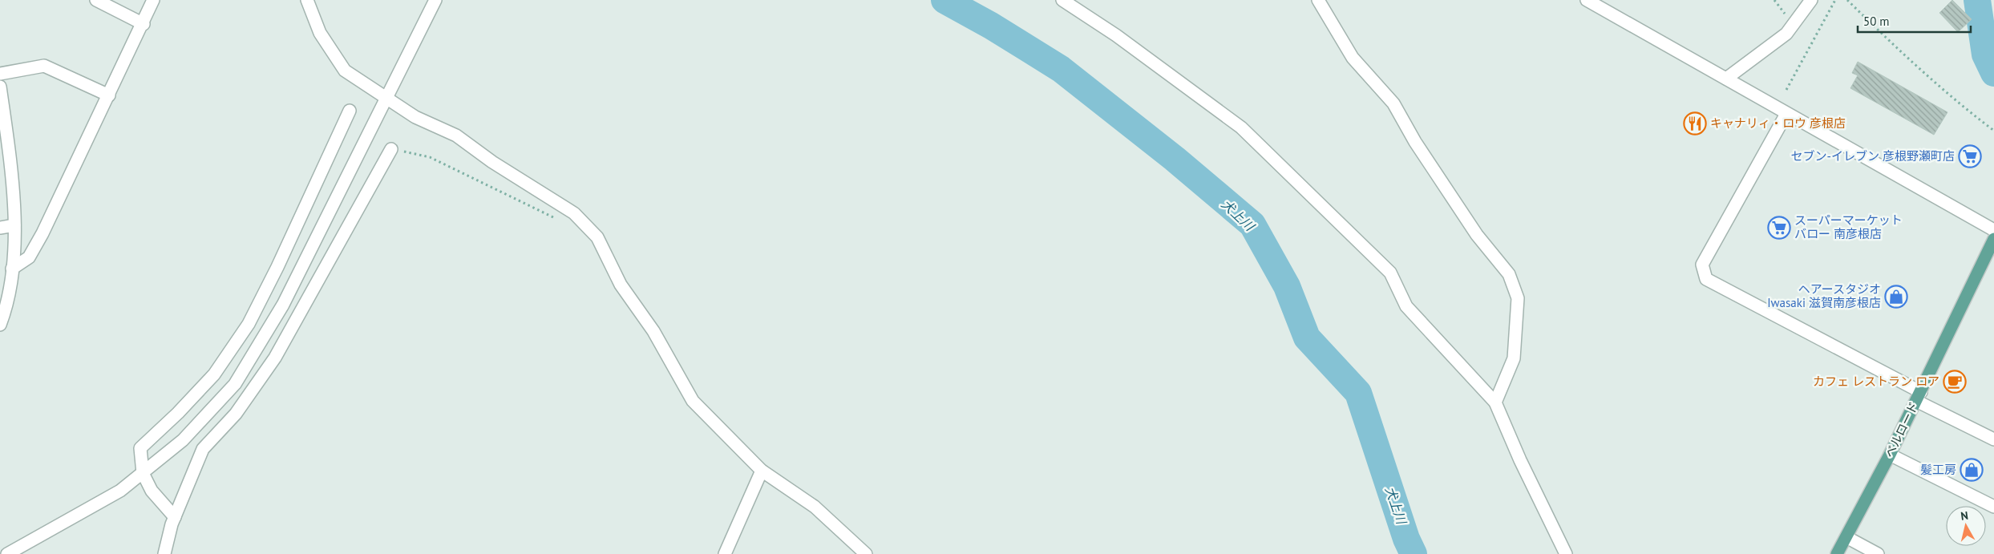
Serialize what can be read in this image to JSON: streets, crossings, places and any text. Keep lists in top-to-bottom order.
{
  "streets": {
    "main road": ["ベルロード"]
  },
  "water": ["犬上川"],
  "places": {
    "restaurant": ["キャナリィ・ロウ 彦根店"],
    "supermarket": ["セブン-イレブン 彦根野瀬町店", "スーパーマーケット バロー 南彦根店"],
    "shop": ["ヘアースタジオ Iwasaki 滋賀南彦根店", "髪工房"],
    "cafe": ["カフェ レストラン ロア"]
  },
  "scale_bar": "50 m",
  "north": "top"
}
